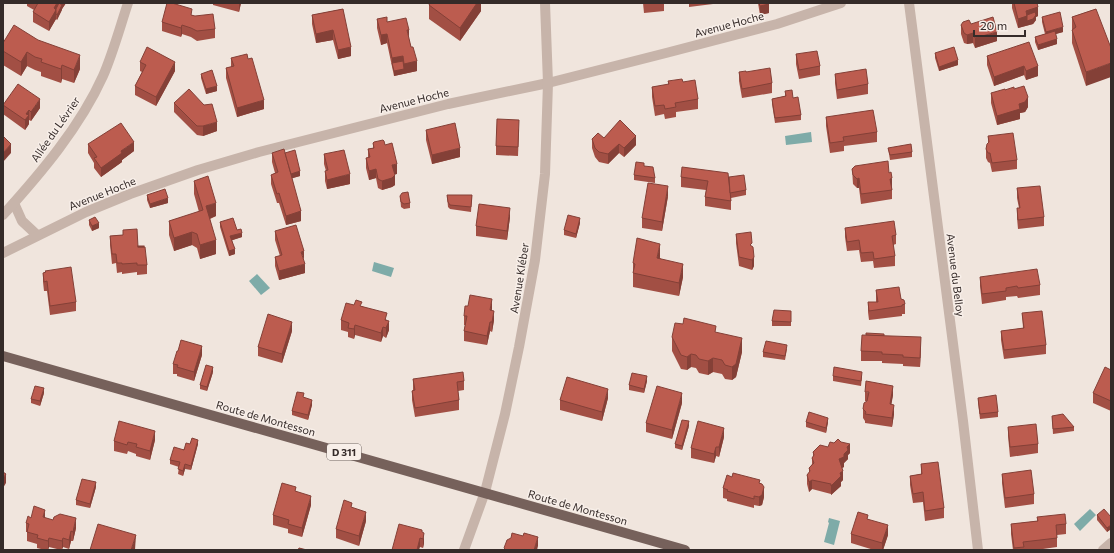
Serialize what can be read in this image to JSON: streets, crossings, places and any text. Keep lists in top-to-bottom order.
{
  "streets": {
    "main road": ["Route de Montesson", "D 311"],
    "street": [
      "Avenue Hoche",
      "Allée du Lévrier",
      "Avenue du Belloy",
      "Avenue Kléber"
    ]
  },
  "crossings": [
    ["Avenue Hoche", "Avenue Kléber"],
    ["Avenue Kléber", "Route de Montesson"]
  ],
  "scale_bar": "20 m"
}
